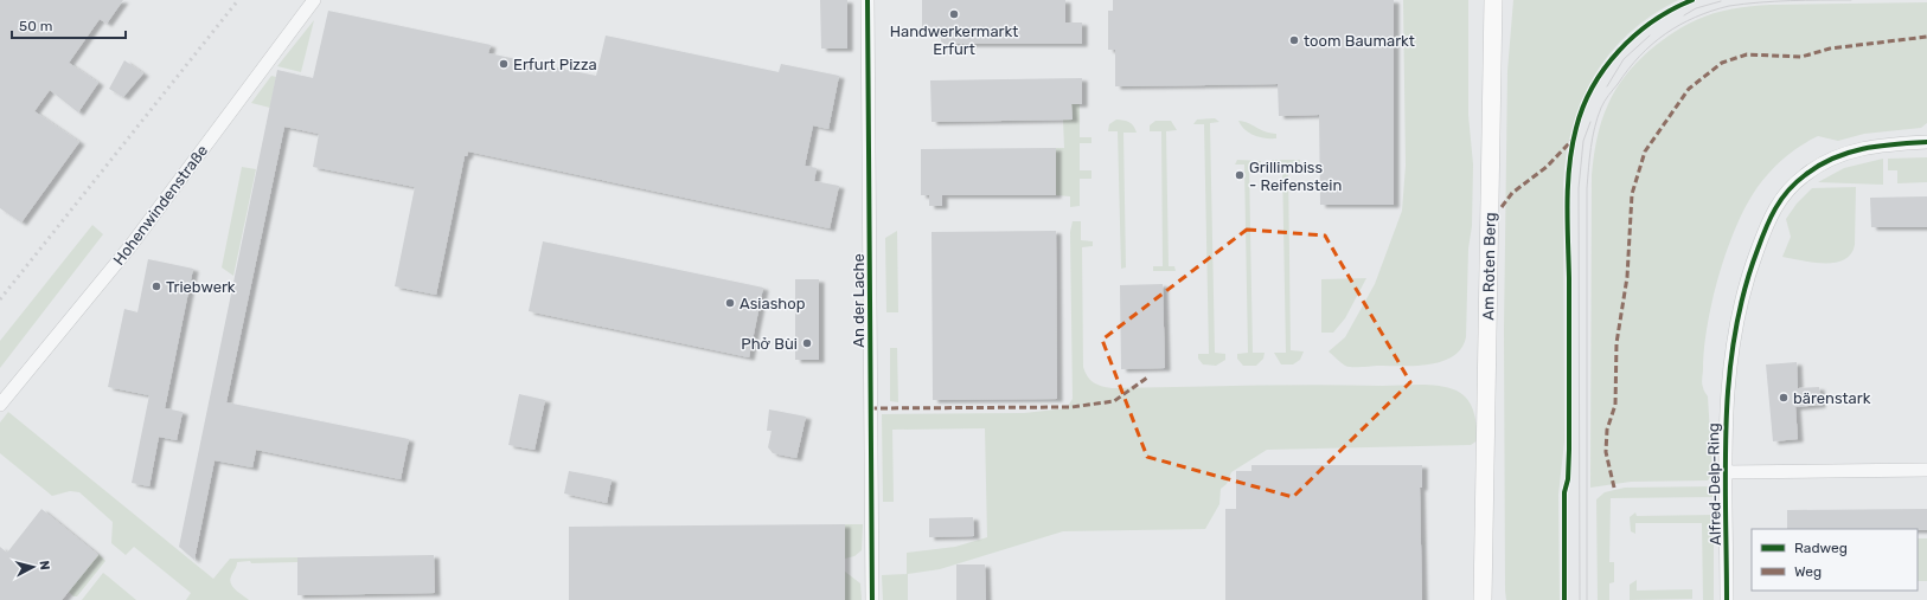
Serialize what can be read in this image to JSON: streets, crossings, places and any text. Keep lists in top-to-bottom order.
{
  "streets": {
    "main road": ["Am Roten Berg"],
    "street": ["Hohenwindenstraße", "An der Lache", "Alfred-Delp-Ring"]
  },
  "places": [
    "Handwerkermarkt Erfurt",
    "toom Baumarkt",
    "Erfurt Pizza",
    "Grillimbiss - Reifenstein",
    "Triebwerk",
    "Asiashop",
    "Phở Bùi",
    "bärenstark"
  ],
  "legend": ["Radweg", "Weg"],
  "scale_bar": "50 m",
  "north": "right"
}
